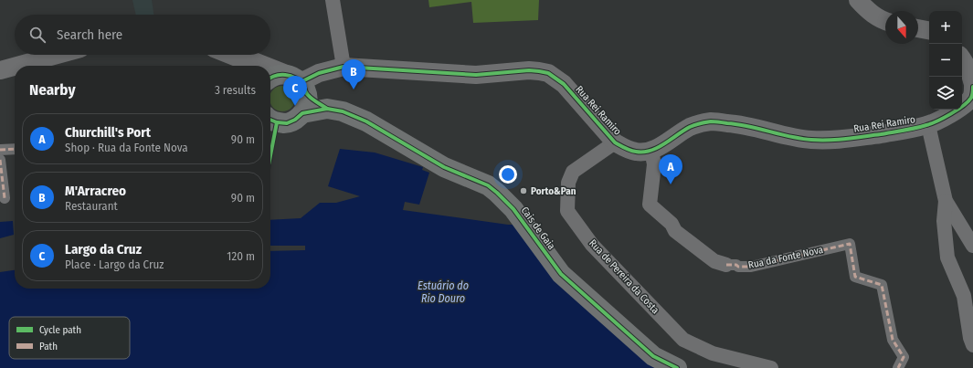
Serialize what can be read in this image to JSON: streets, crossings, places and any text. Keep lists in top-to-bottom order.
{
  "streets": {
    "main road": ["Cais de Gaia"],
    "street": ["Rua Rei Ramiro", "Rua da Fonte Nova", "Rua de Pereira da Costa"]
  },
  "crossings": [
    ["Rua Rei Ramiro", "Cais de Gaia"],
    ["Rua Rei Ramiro", "Rua da Fonte Nova"],
    ["Rua Rei Ramiro", "Rua de Pereira da Costa"]
  ],
  "water": ["Estuário do Rio Douro"],
  "places": ["Porto&Pan"],
  "legend": ["Cycle path", "Path"],
  "north": "bottom",
  "page": {
    "map_buttons": ["+", "−"],
    "search": "Search here",
    "pins": ["B", "C", "A"],
    "heading": ["Nearby", "3 results"],
    "list": [
      {
        "mark": "A",
        "name": "Churchill's Port",
        "note": "Shop · Rua da Fonte Nova",
        "value": "90 m"
      },
      {
        "mark": "B",
        "name": "M'Arracreo",
        "note": "Restaurant",
        "value": "90 m"
      },
      {
        "mark": "C",
        "name": "Largo da Cruz",
        "note": "Place · Largo da Cruz",
        "value": "120 m"
      }
    ]
  }
}
